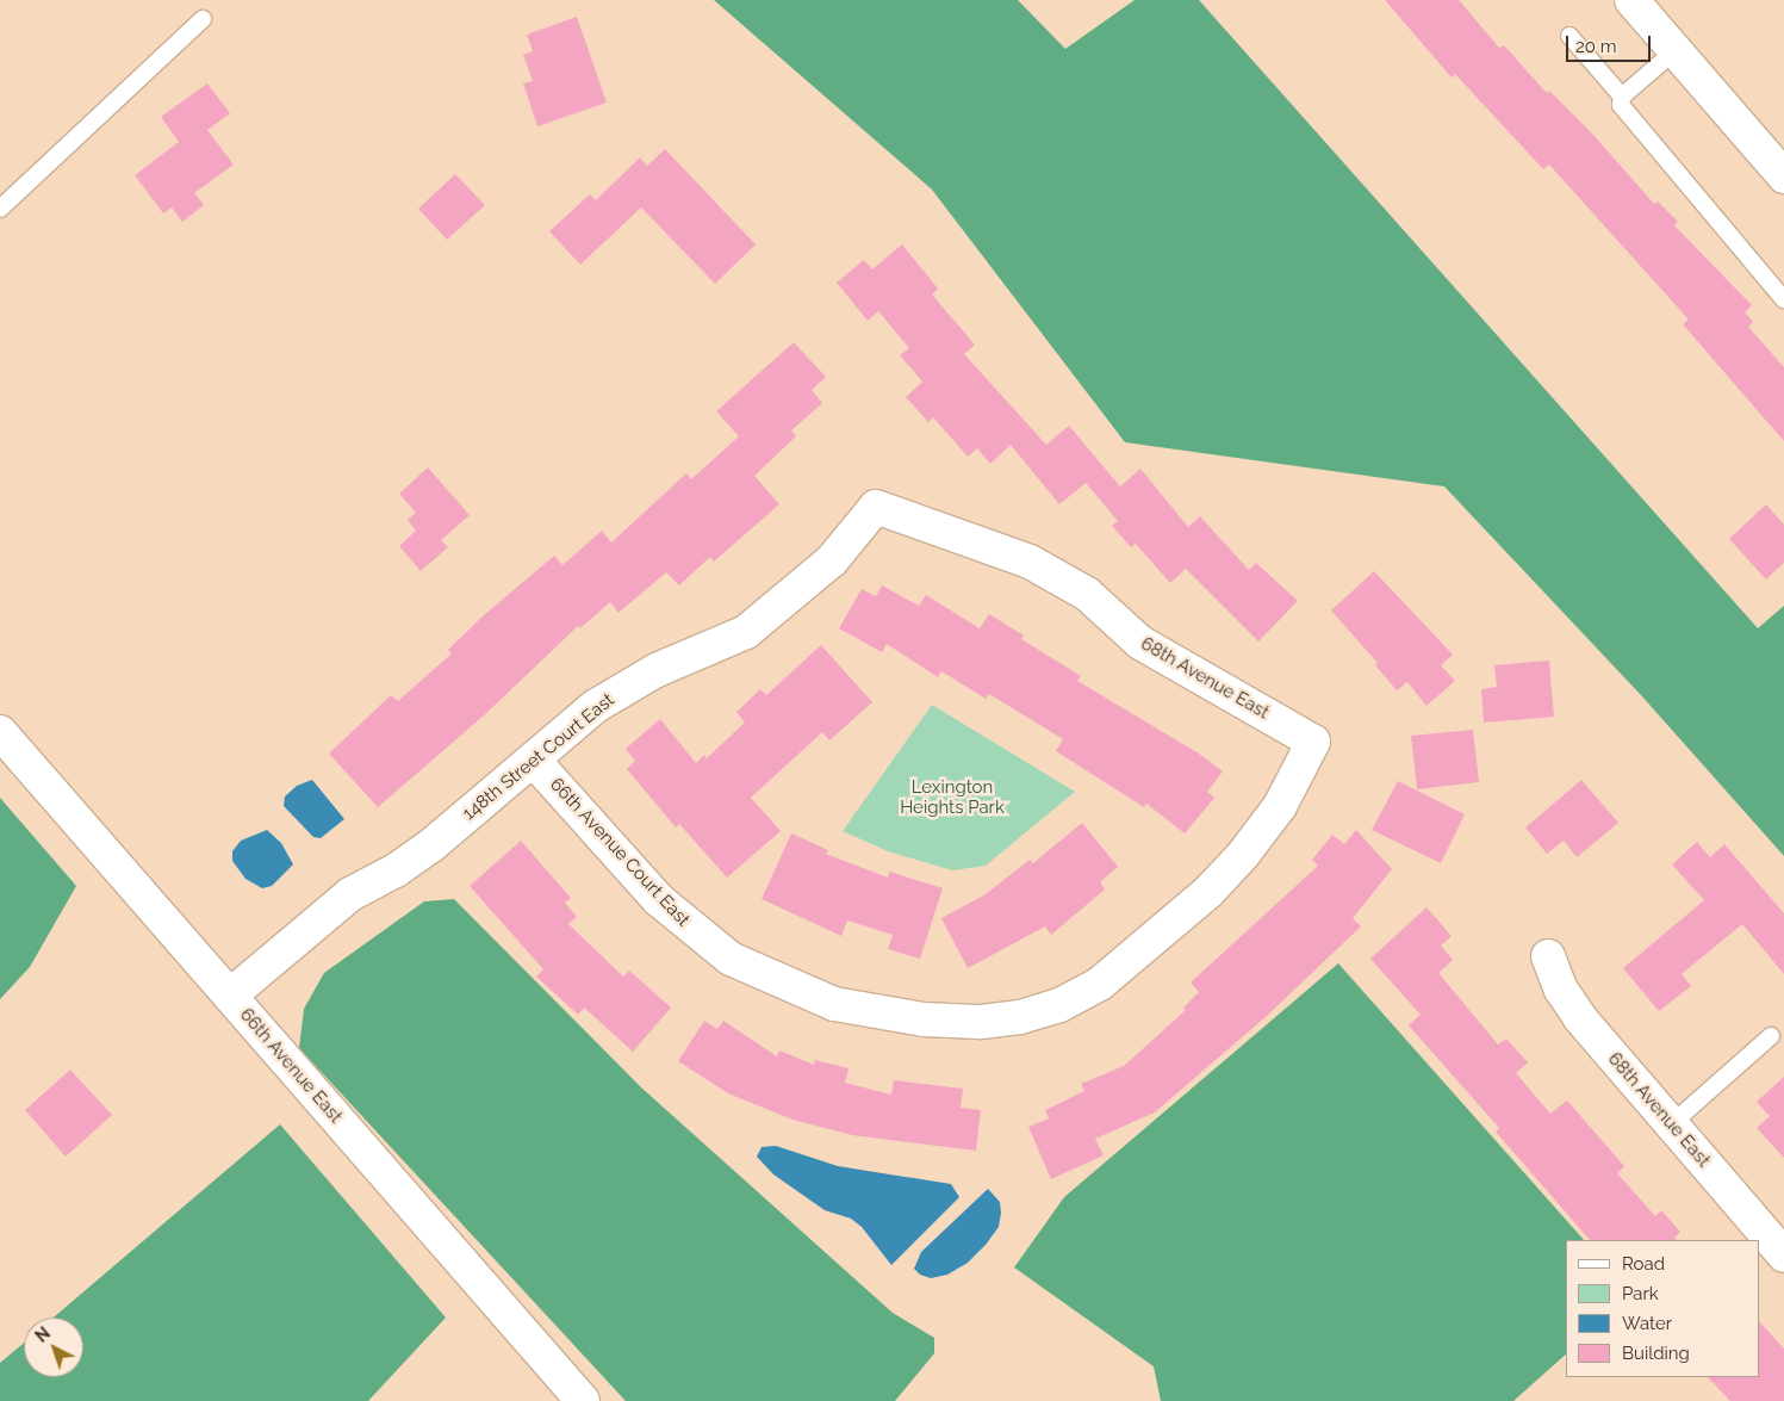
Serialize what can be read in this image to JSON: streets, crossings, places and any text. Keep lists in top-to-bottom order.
{
  "streets": {
    "street": [
      "68th Avenue East",
      "148th Street Court East",
      "66th Avenue Court East",
      "66th Avenue East"
    ]
  },
  "crossings": [
    ["68th Avenue East", "148th Street Court East"],
    ["68th Avenue East", "66th Avenue Court East"],
    ["148th Street Court East", "66th Avenue Court East"],
    ["148th Street Court East", "66th Avenue East"]
  ],
  "parks": ["Lexington Heights Park"],
  "legend": [
    "Road",
    "Park",
    "Water",
    "Building"
  ],
  "scale_bar": "20 m",
  "north": "top left"
}
